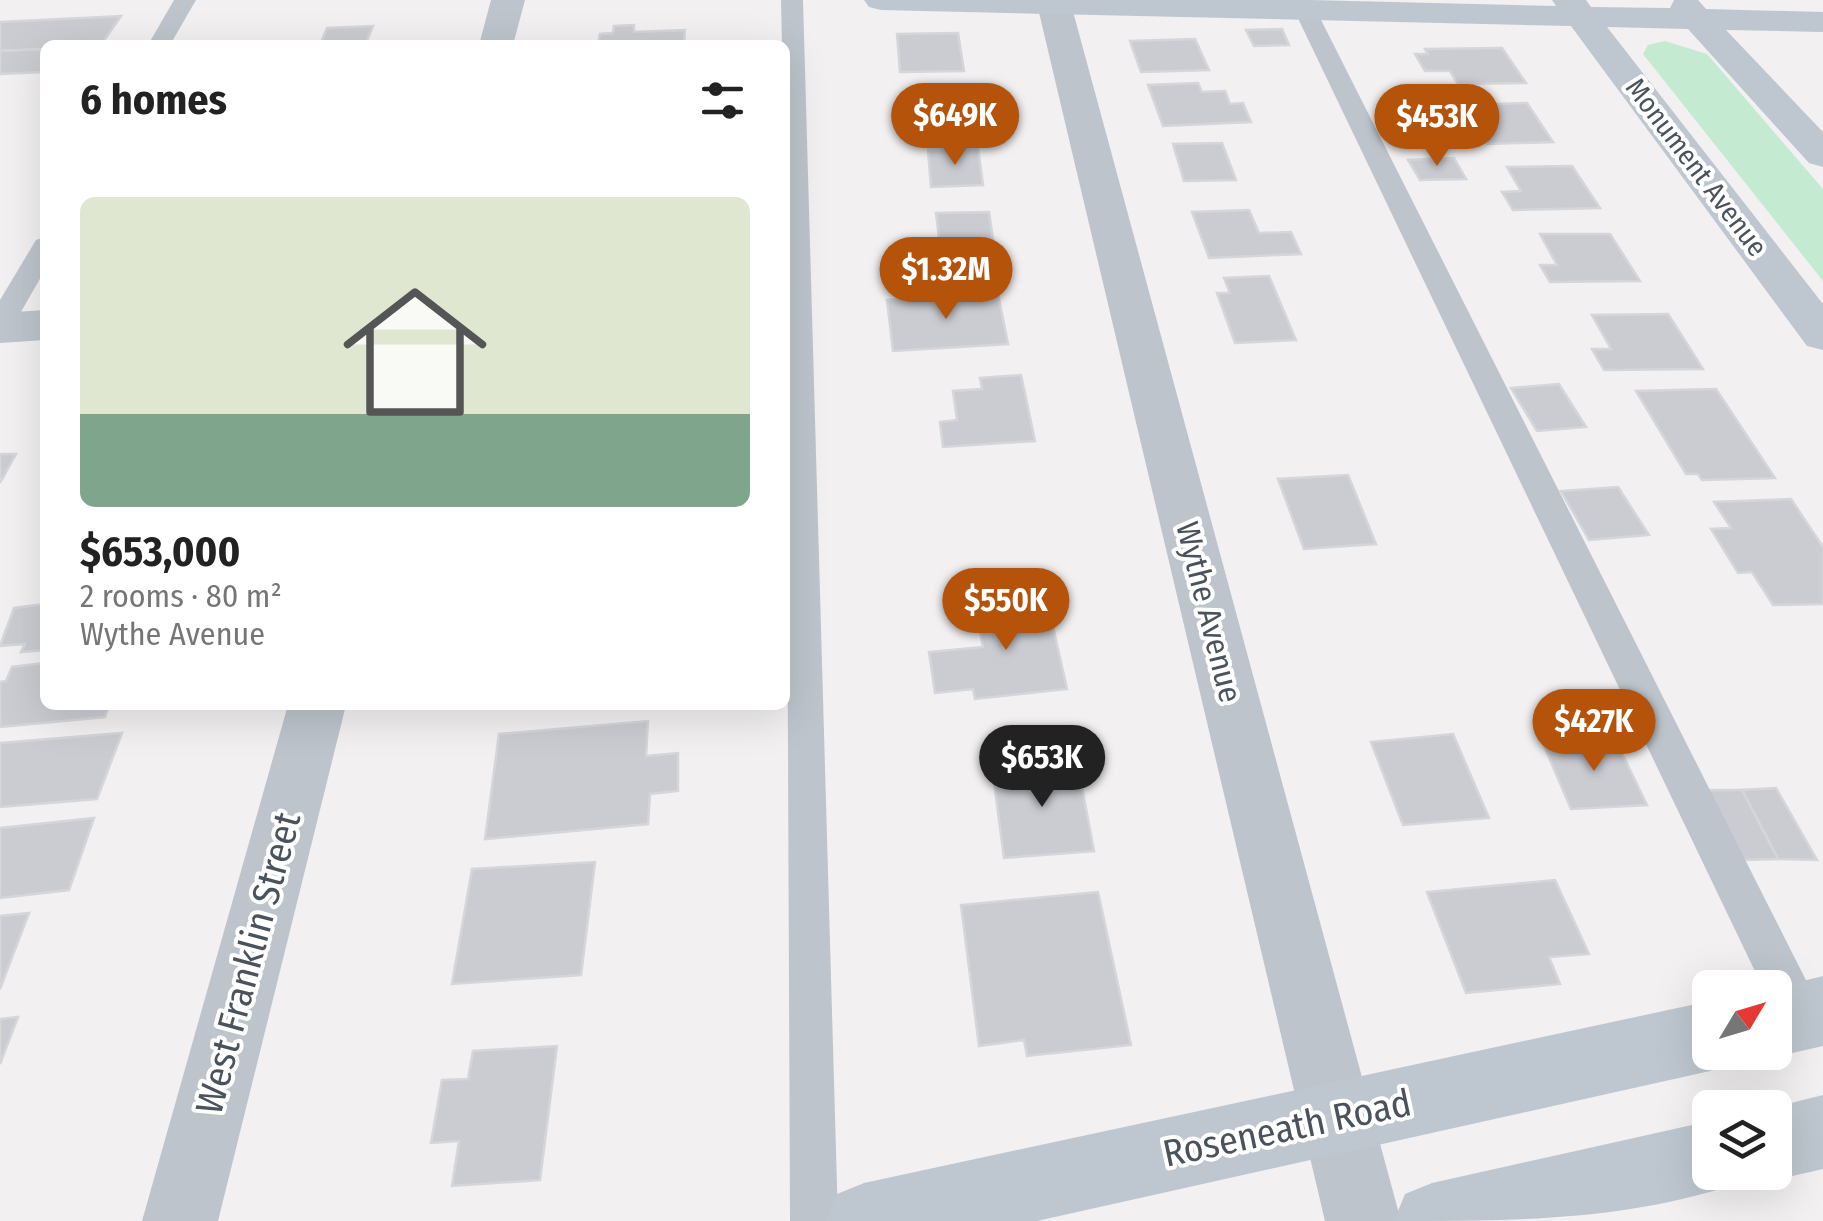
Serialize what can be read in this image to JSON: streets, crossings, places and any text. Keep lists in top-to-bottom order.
{
  "streets": {
    "street": [
      "Monument Avenue",
      "Wythe Avenue",
      "West Franklin Street",
      "Roseneath Road"
    ]
  },
  "crossings": [
    ["Wythe Avenue", "Roseneath Road"]
  ],
  "north": "top right",
  "page": {
    "heading": "6 homes",
    "price": [
      "$649K",
      "$453K",
      "$1.32M",
      "$550K",
      "$427K",
      "$653K"
    ],
    "list": [
      {
        "name": "$653,000",
        "note": "2 rooms · 80 m² · Wythe Avenue"
      }
    ]
  }
}
